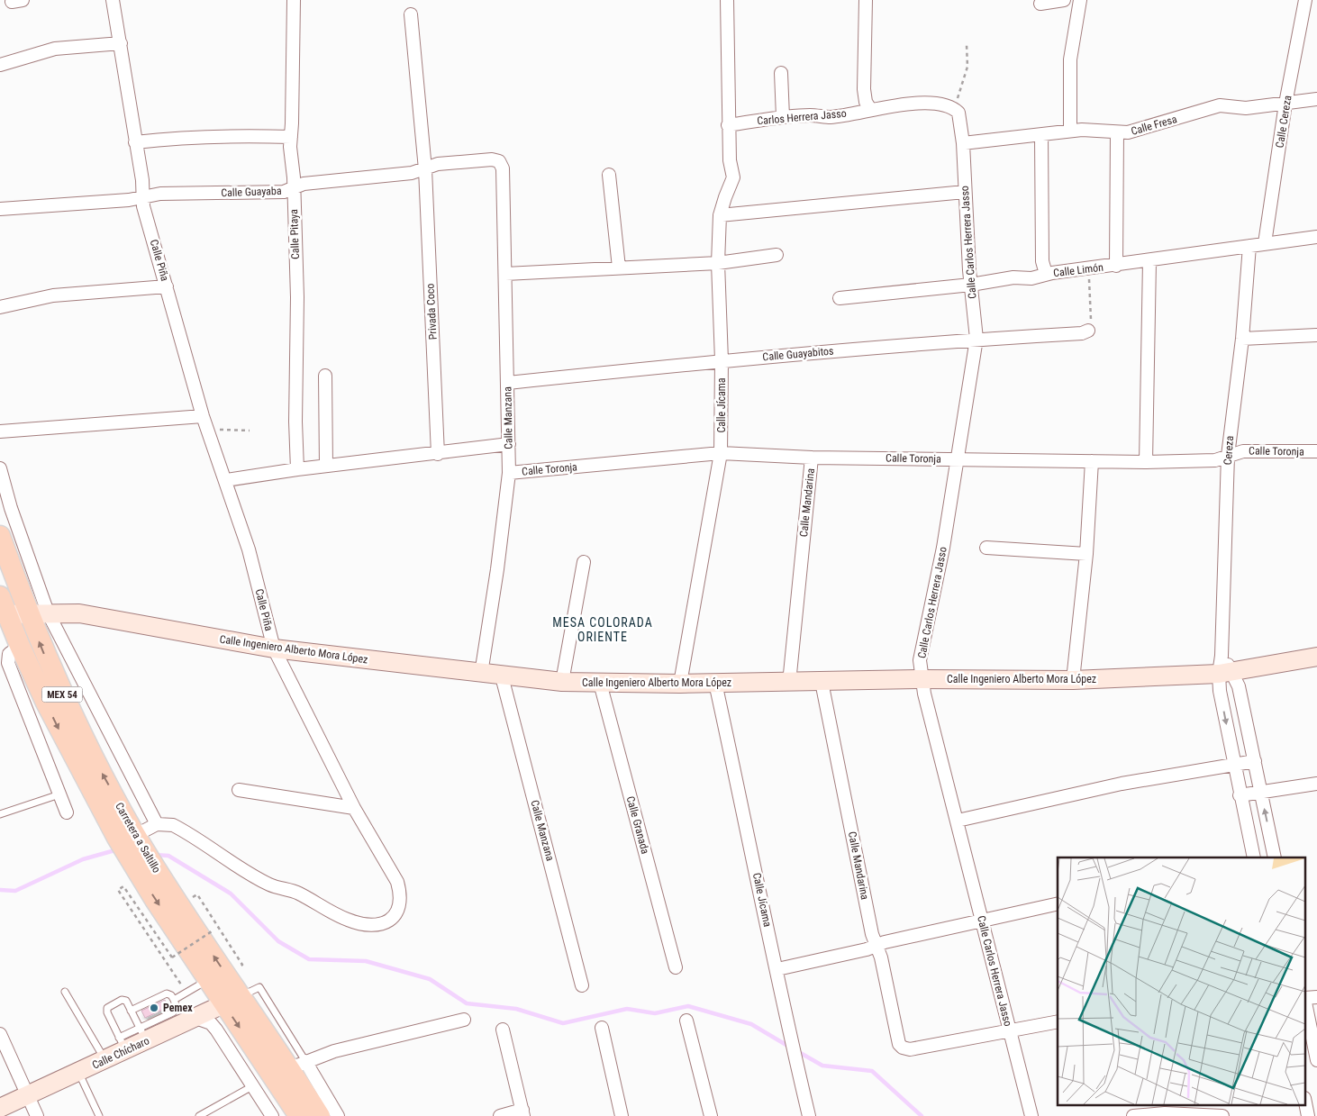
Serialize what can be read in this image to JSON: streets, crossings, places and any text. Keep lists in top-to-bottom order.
{
  "streets": {
    "main road": ["MEX 54", "Carretera a Saltillo"],
    "street": [
      "Carlos Herrera Jasso",
      "Calle Cereza",
      "Calle Fresa",
      "Calle Guayaba",
      "Calle Pitaya",
      "Calle Carlos Herrera Jasso",
      "Calle Piña",
      "Calle Limón",
      "Privada Coco",
      "Calle Guayabitos",
      "Calle Jícama",
      "Calle Manzana",
      "Cereza",
      "Calle Toronja",
      "Calle Mandarina",
      "Calle Ingeniero Alberto Mora López",
      "Calle Granada",
      "Calle Chícharo"
    ]
  },
  "crossings": [
    ["Carlos Herrera Jasso", "Calle Carlos Herrera Jasso"],
    ["Carlos Herrera Jasso", "Calle Jícama"],
    ["Calle Cereza", "Calle Fresa"],
    ["Calle Cereza", "Calle Limón"],
    ["Calle Fresa", "Calle Carlos Herrera Jasso"],
    ["Calle Guayaba", "Calle Pitaya"],
    ["Calle Guayaba", "Calle Piña"],
    ["Calle Guayaba", "Privada Coco"],
    ["Calle Guayaba", "Calle Manzana"],
    ["Calle Carlos Herrera Jasso", "Calle Limón"],
    ["Calle Carlos Herrera Jasso", "Calle Guayabitos"],
    ["Calle Carlos Herrera Jasso", "Calle Toronja"],
    ["Calle Carlos Herrera Jasso", "Calle Mandarina"],
    ["Calle Carlos Herrera Jasso", "Calle Ingeniero Alberto Mora López"],
    ["Calle Piña", "Calle Ingeniero Alberto Mora López"],
    ["Calle Limón", "Cereza"],
    ["Calle Guayabitos", "Calle Jícama"],
    ["Calle Guayabitos", "Calle Manzana"],
    ["Calle Jícama", "Calle Toronja"],
    ["Calle Jícama", "Calle Ingeniero Alberto Mora López"],
    ["Calle Manzana", "Calle Toronja"],
    ["Calle Manzana", "Calle Ingeniero Alberto Mora López"],
    ["Cereza", "Calle Toronja"],
    ["Cereza", "Calle Ingeniero Alberto Mora López"],
    ["Calle Toronja", "Calle Mandarina"],
    ["Calle Mandarina", "Calle Ingeniero Alberto Mora López"],
    ["Calle Ingeniero Alberto Mora López", "Calle Granada"],
    ["Calle Ingeniero Alberto Mora López", "Carretera a Saltillo"],
    ["Carretera a Saltillo", "Calle Chícharo"]
  ],
  "districts": ["MESA COLORADA ORIENTE"],
  "places": ["Pemex"]
}
